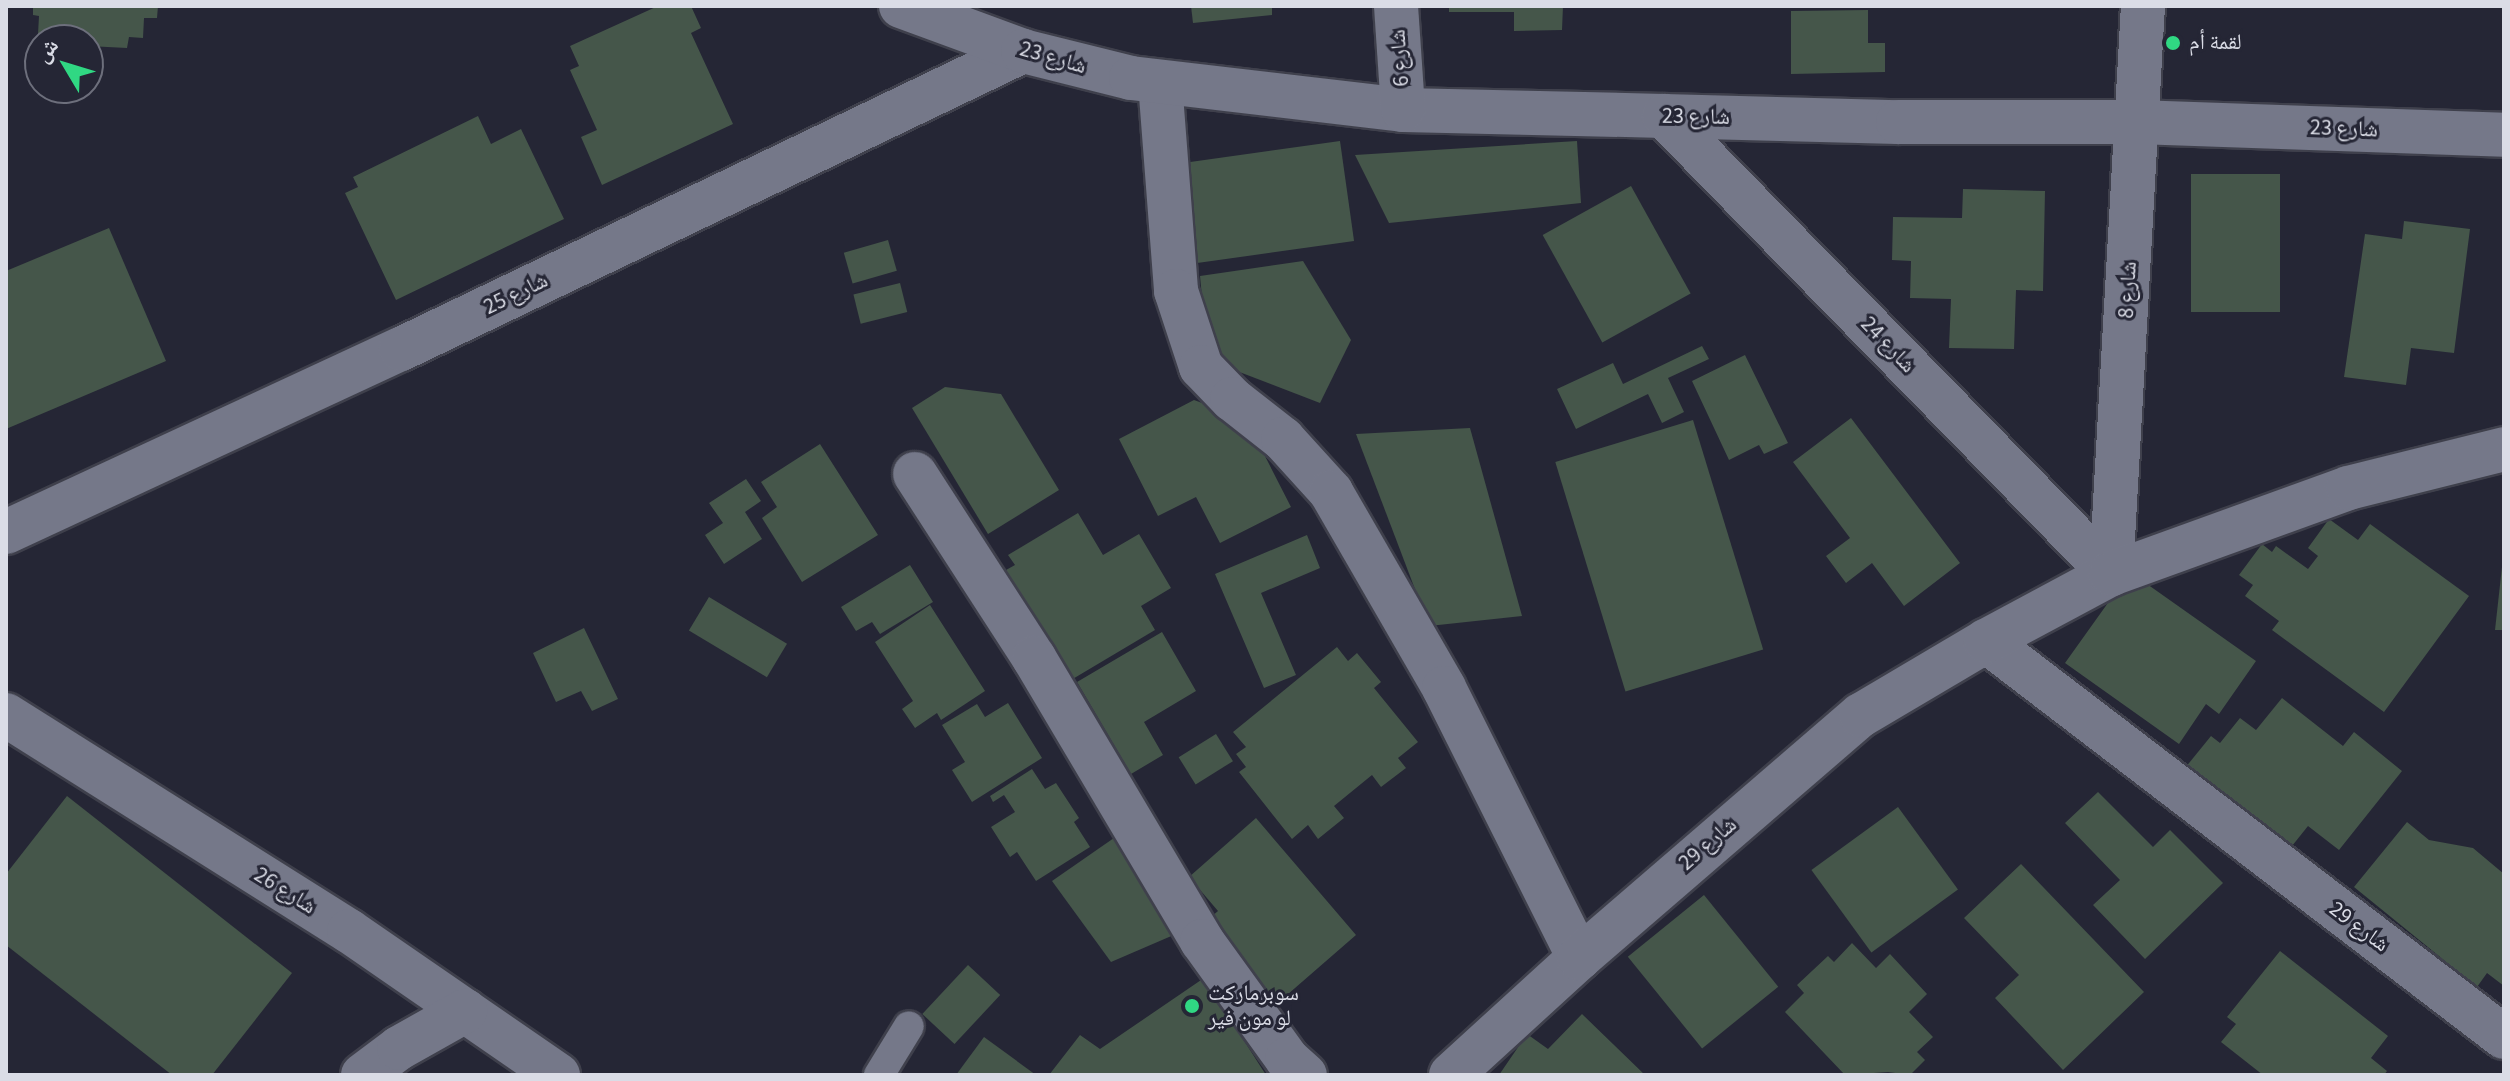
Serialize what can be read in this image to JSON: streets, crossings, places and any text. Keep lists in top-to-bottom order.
{
  "streets": {
    "street": [
      "شارع 23",
      "شارع 6",
      "شارع 8",
      "شارع 25",
      "شارع 24",
      "شارع 29",
      "شارع 26"
    ]
  },
  "crossings": [
    ["شارع 23", "شارع 6"],
    ["شارع 23", "شارع 8"],
    ["شارع 23", "شارع 25"],
    ["شارع 23", "شارع 24"],
    ["شارع 8", "شارع 24"],
    ["شارع 8", "شارع 29"],
    ["شارع 24", "شارع 29"]
  ],
  "places": ["لقمة أم", "سوبرماركت لو مون فير"],
  "north": "top left"
}
